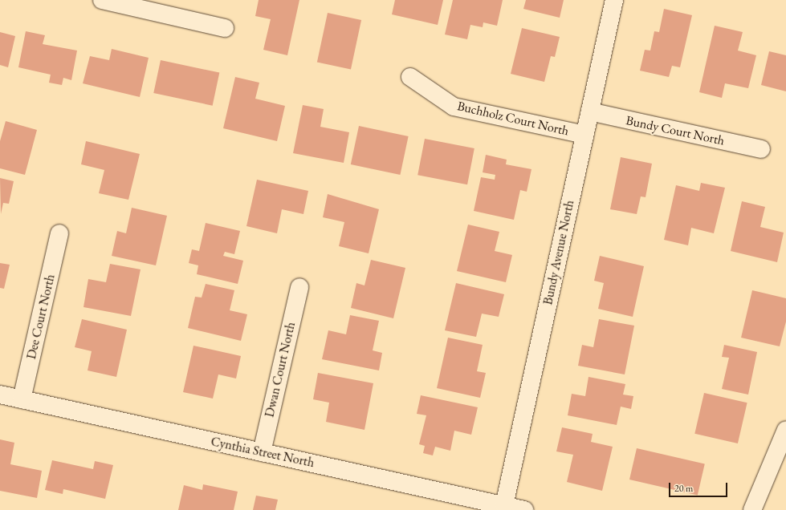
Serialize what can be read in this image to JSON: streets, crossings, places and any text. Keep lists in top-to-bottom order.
{
  "streets": {
    "street": [
      "Buchholz Court North",
      "Bundy Court North",
      "Bundy Avenue North",
      "Dee Court North",
      "Dwan Court North",
      "Cynthia Street North"
    ]
  },
  "crossings": [
    ["Buchholz Court North", "Bundy Avenue North"],
    ["Bundy Court North", "Bundy Avenue North"],
    ["Bundy Avenue North", "Cynthia Street North"],
    ["Dee Court North", "Cynthia Street North"],
    ["Dwan Court North", "Cynthia Street North"]
  ],
  "scale_bar": "20 m"
}
